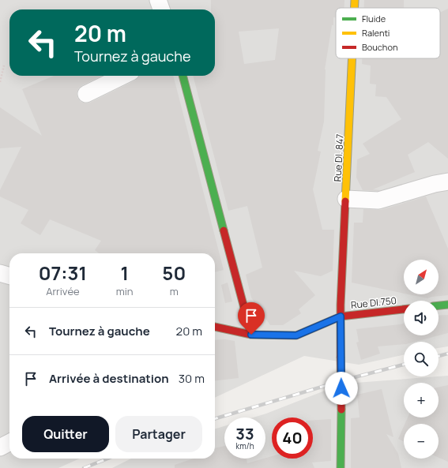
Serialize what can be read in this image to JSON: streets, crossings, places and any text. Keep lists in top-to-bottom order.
{
  "streets": {
    "street": ["Rue DI. 847", "Rue DI.750"]
  },
  "crossings": [
    ["Rue DI. 847", "Rue DI.750"]
  ],
  "legend": ["Fluide", "Ralenti", "Bouchon"],
  "north": "top right",
  "page": {
    "turn": ["20 m", "Tournez à gauche"],
    "eta": [
      "07:31",
      "Arrivée",
      "1",
      "min",
      "50",
      "m"
    ],
    "map_buttons": ["+", "−"],
    "list": [
      {
        "name": "Tournez à gauche",
        "value": "20 m"
      },
      {
        "name": "Arrivée à destination",
        "value": "30 m"
      }
    ],
    "buttons": ["Quitter", "Partager"],
    "speed": "33 km/h",
    "limit": "40"
  }
}
